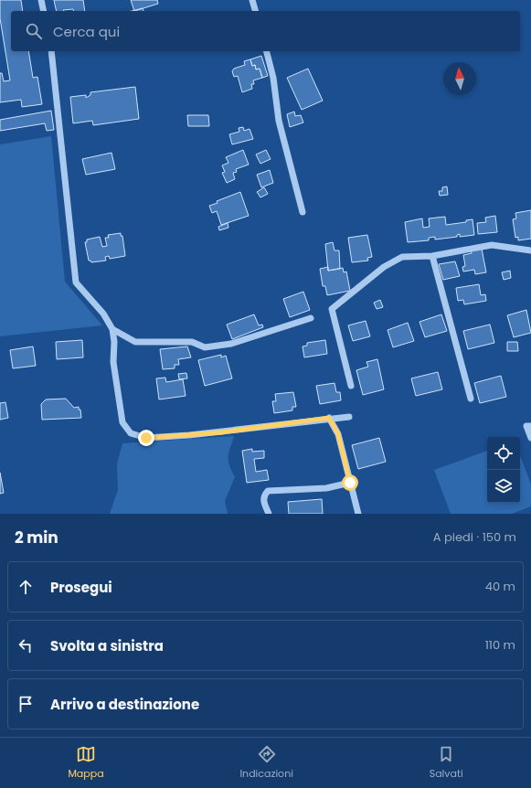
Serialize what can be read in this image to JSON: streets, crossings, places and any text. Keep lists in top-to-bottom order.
{
  "north": "top",
  "page": {
    "search": "Cerca qui",
    "heading": ["2 min", "A piedi · 150 m"],
    "list": [
      ["Prosegui", "40 m"],
      ["Svolta a sinistra", "110 m"],
      "Arrivo a destinazione"
    ],
    "nav": ["Mappa", "Indicazioni", "Salvati"]
  }
}
